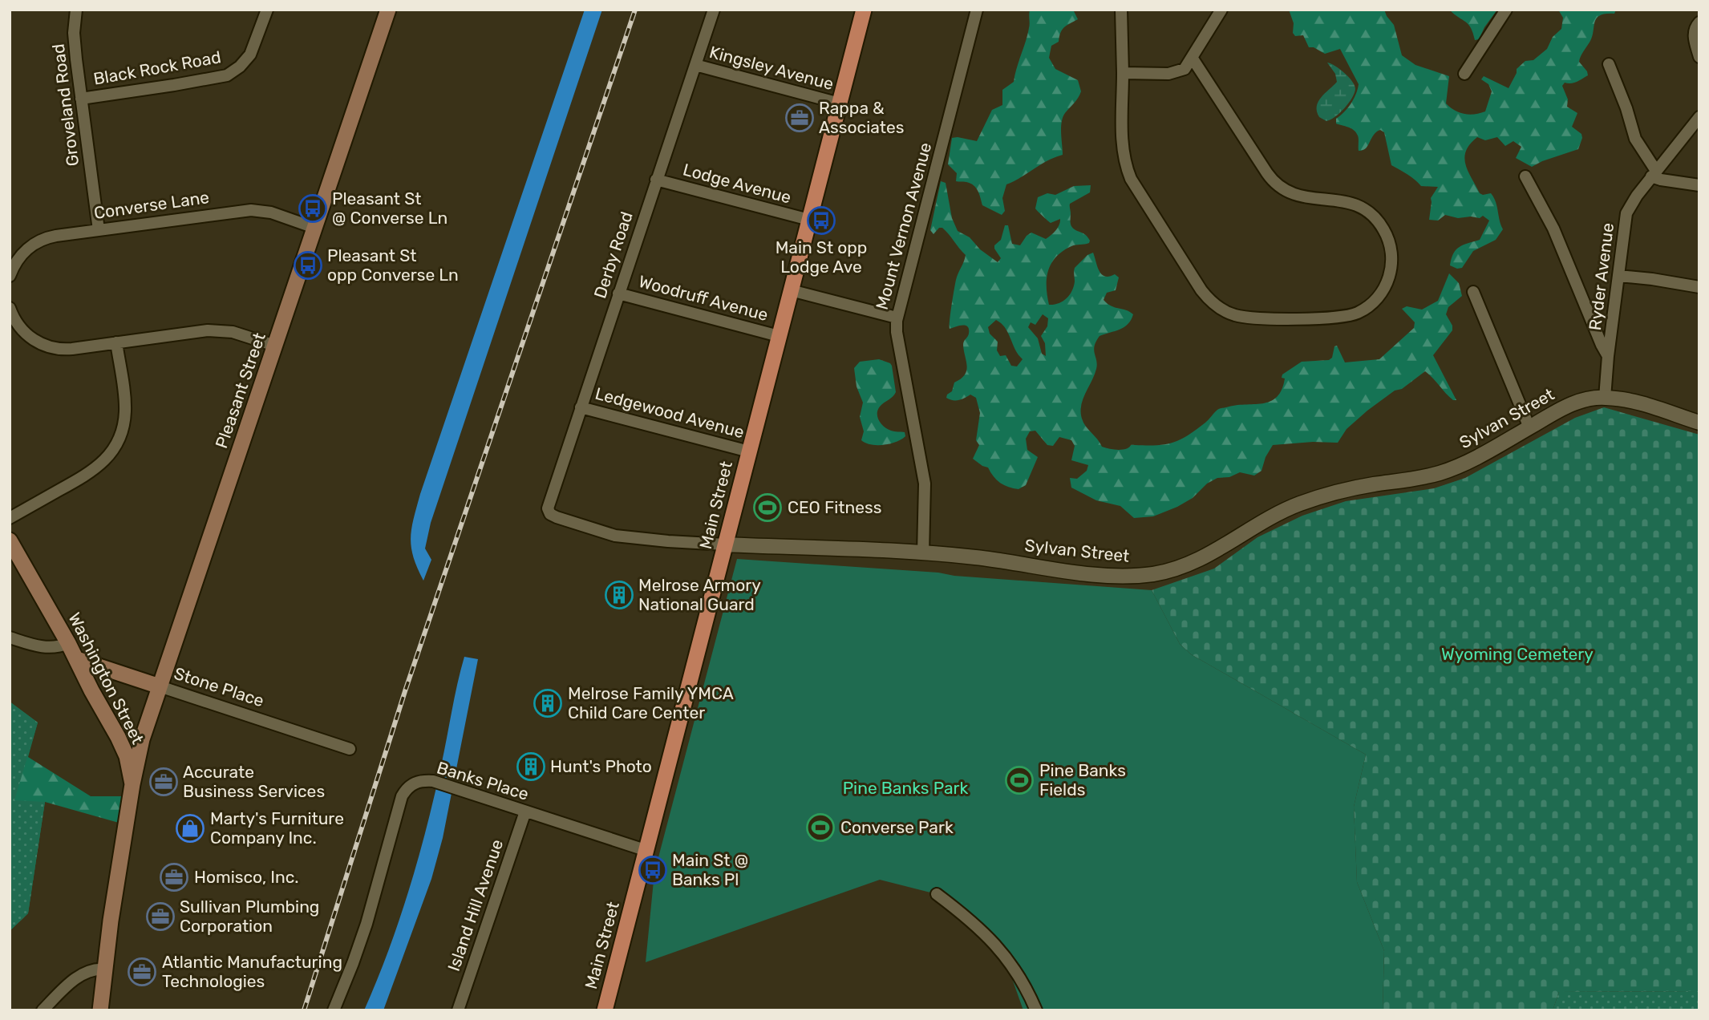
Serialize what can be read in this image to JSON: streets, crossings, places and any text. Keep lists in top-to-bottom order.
{
  "streets": {
    "main road": [
      "Pleasant Street",
      "Main Street",
      "Washington Street",
      "Stone Place"
    ],
    "street": [
      "Black Rock Road",
      "Kingsley Avenue",
      "Groveland Road",
      "Lodge Avenue",
      "Converse Lane",
      "Mount Vernon Avenue",
      "Derby Road",
      "Ryder Avenue",
      "Woodruff Avenue",
      "Ledgewood Avenue",
      "Sylvan Street",
      "Banks Place",
      "Island Hill Avenue"
    ]
  },
  "crossings": [
    ["Black Rock Road", "Groveland Road"],
    ["Kingsley Avenue", "Derby Road"],
    ["Kingsley Avenue", "Main Street"],
    ["Groveland Road", "Converse Lane"],
    ["Lodge Avenue", "Derby Road"],
    ["Lodge Avenue", "Main Street"],
    ["Converse Lane", "Pleasant Street"],
    ["Mount Vernon Avenue", "Sylvan Street"],
    ["Derby Road", "Woodruff Avenue"],
    ["Derby Road", "Ledgewood Avenue"],
    ["Derby Road", "Sylvan Street"],
    ["Ryder Avenue", "Sylvan Street"],
    ["Woodruff Avenue", "Main Street"],
    ["Pleasant Street", "Washington Street"],
    ["Pleasant Street", "Stone Place"],
    ["Ledgewood Avenue", "Main Street"],
    ["Sylvan Street", "Main Street"],
    ["Main Street", "Banks Place"],
    ["Washington Street", "Stone Place"],
    ["Banks Place", "Island Hill Avenue"]
  ],
  "parks": ["Wyoming Cemetery", "Pine Banks Park"],
  "places": {
    "office": [
      "Rappa & Associates",
      "Accurate Business Services",
      "Homisco, Inc.",
      "Sullivan Plumbing Corporation",
      "Atlantic Manufacturing Technologies"
    ],
    "bus stop": [
      "Pleasant St @ Converse Ln",
      "Main St opp Lodge Ave",
      "Pleasant St opp Converse Ln",
      "Main St @ Banks Pl"
    ],
    "sports": ["CEO Fitness", "Pine Banks Fields", "Converse Park"],
    "building": ["Melrose Armory National Guard", "Melrose Family YMCA Child Care Center", "Hunt's Photo"],
    "shop": ["Marty's Furniture Company Inc."]
  }
}
